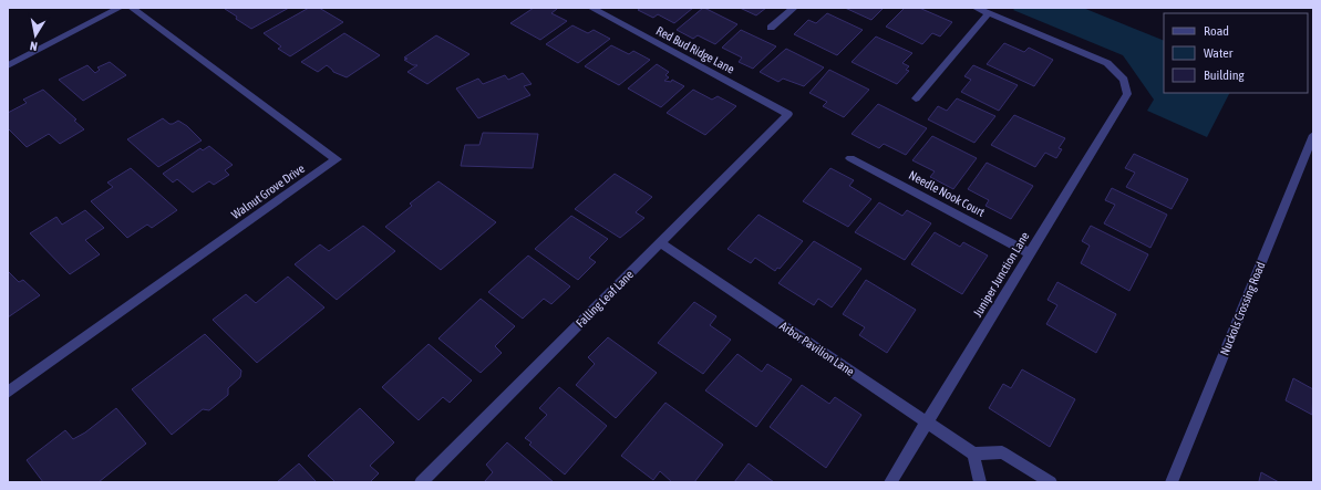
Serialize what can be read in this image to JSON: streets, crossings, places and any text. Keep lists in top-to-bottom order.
{
  "streets": {
    "street": [
      "Red Bud Ridge Lane",
      "Walnut Grove Drive",
      "Needle Nook Court",
      "Juniper Junction Lane",
      "Falling Leaf Lane",
      "Nuckols Crossing Road",
      "Arbor Pavilion Lane"
    ]
  },
  "crossings": [
    ["Red Bud Ridge Lane", "Falling Leaf Lane"],
    ["Needle Nook Court", "Juniper Junction Lane"],
    ["Juniper Junction Lane", "Arbor Pavilion Lane"],
    ["Falling Leaf Lane", "Arbor Pavilion Lane"]
  ],
  "legend": ["Road", "Water", "Building"],
  "north": "bottom"
}
